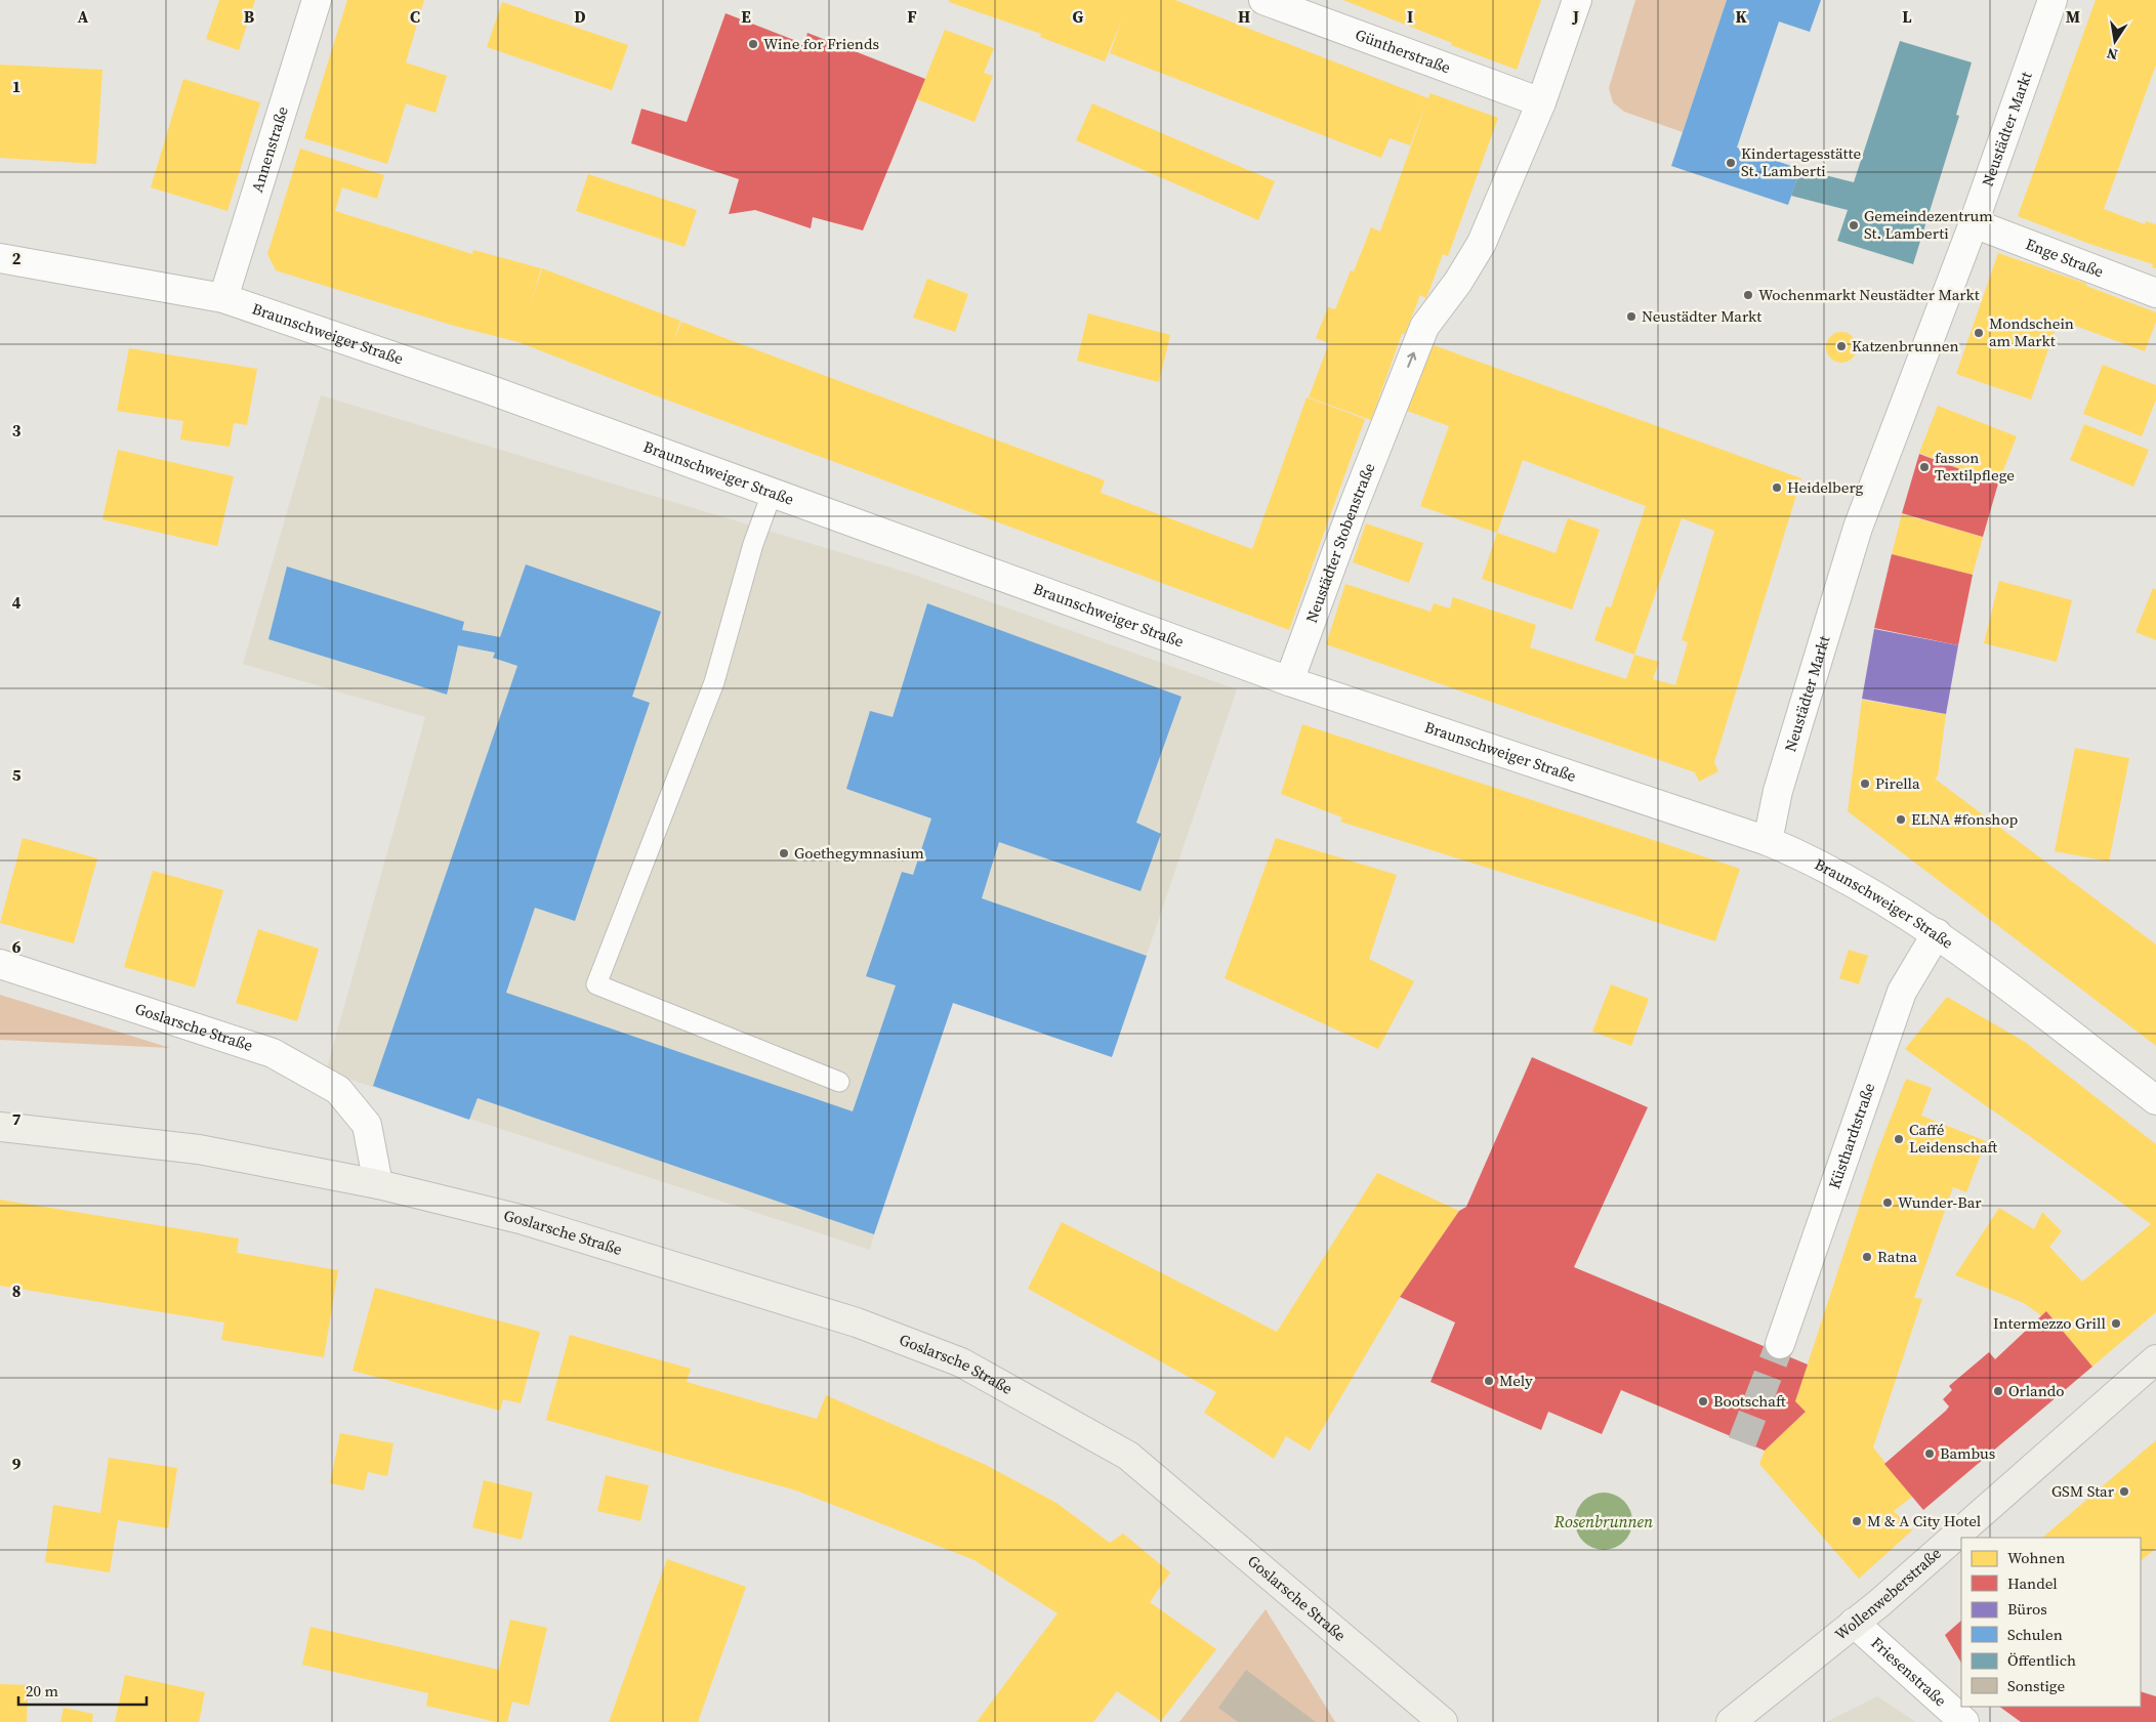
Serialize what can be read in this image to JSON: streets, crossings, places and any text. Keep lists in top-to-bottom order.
{
  "streets": {
    "main road": ["Goslarsche Straße", "Wollenweberstraße"],
    "street": [
      "Güntherstraße",
      "Neustädter Markt",
      "Annenstraße",
      "Enge Straße",
      "Braunschweiger Straße",
      "Neustädter Stobenstraße",
      "Küsthardtstraße",
      "Friesenstraße"
    ]
  },
  "crossings": [
    ["Güntherstraße", "Neustädter Stobenstraße"],
    ["Neustädter Markt", "Enge Straße"],
    ["Neustädter Markt", "Braunschweiger Straße"],
    ["Annenstraße", "Braunschweiger Straße"],
    ["Braunschweiger Straße", "Neustädter Stobenstraße"],
    ["Braunschweiger Straße", "Küsthardtstraße"],
    ["Wollenweberstraße", "Friesenstraße"]
  ],
  "one_way": ["Neustädter Stobenstraße"],
  "water": ["Rosenbrunnen"],
  "places": [
    "Wine for Friends",
    "Kindertagesstätte St. Lamberti",
    "Gemeindezentrum St. Lamberti",
    "Wochenmarkt Neustädter Markt",
    "Neustädter Markt",
    "Mondschein am Markt",
    "Katzenbrunnen",
    "fasson Textilpflege",
    "Heidelberg",
    "Pirella",
    "ELNA #fonshop",
    "Goethegymnasium",
    "Caffé Leidenschaft",
    "Wunder-Bar",
    "Ratna",
    "Intermezzo Grill",
    "Mely",
    "Orlando",
    "Bootschaft",
    "Bambus",
    "GSM Star",
    "M & A City Hotel"
  ],
  "legend": [
    "Wohnen",
    "Handel",
    "Büros",
    "Schulen",
    "Öffentlich",
    "Sonstige"
  ],
  "scale_bar": "20 m",
  "north": "bottom",
  "grid": {
    "columns": [
      "A",
      "B",
      "C",
      "D",
      "E",
      "F",
      "G",
      "H",
      "I",
      "J",
      "K",
      "L",
      "M"
    ],
    "rows": [
      "1",
      "2",
      "3",
      "4",
      "5",
      "6",
      "7",
      "8",
      "9"
    ]
  }
}
